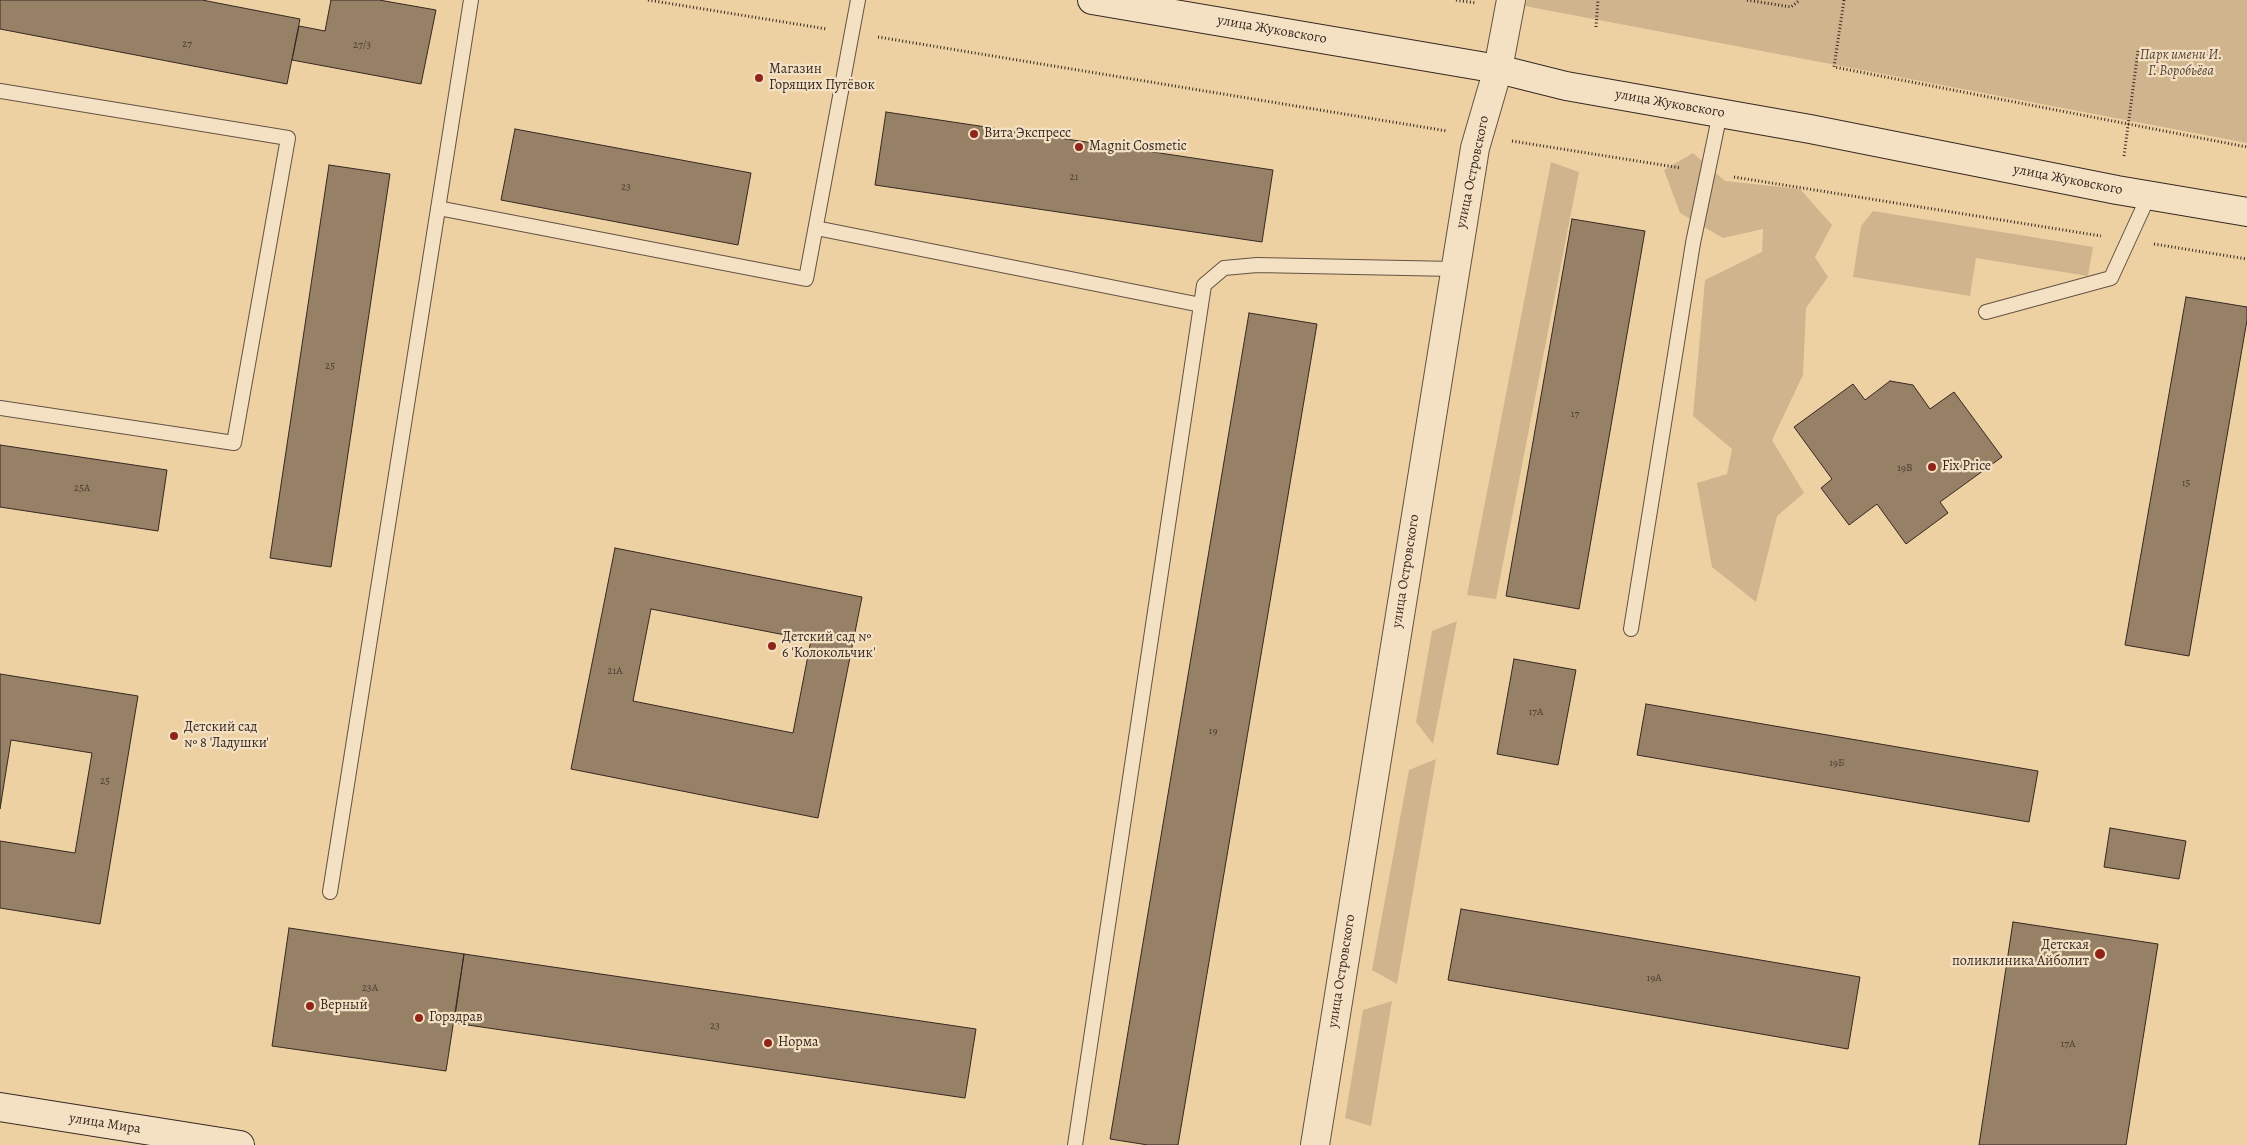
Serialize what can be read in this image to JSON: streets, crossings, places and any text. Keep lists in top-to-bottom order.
{
  "streets": {
    "street": ["улица Жуковского", "улица Островского", "улица Мира"]
  },
  "crossings": [
    ["улица Жуковского", "улица Островского"]
  ],
  "parks": ["Парк имени И. Г. Воробьёва"],
  "places": [
    "Магазин Горящих Путёвок",
    "Вита Экспресс",
    "Magnit Cosmetic",
    "Fix Price",
    "Детский сад № 6 'Колокольчик'",
    "Детский сад № 8 'Ладушки'",
    "Детская поликлиника Айболит",
    "Верный",
    "Горздрав",
    "Норма"
  ],
  "house_numbers": [
    "27",
    "27/3",
    "21",
    "23",
    "25",
    "17",
    "19В",
    "15",
    "25А",
    "21А",
    "17А",
    "19",
    "19Б",
    "25",
    "19А",
    "23А",
    "23",
    "17А"
  ]
}
